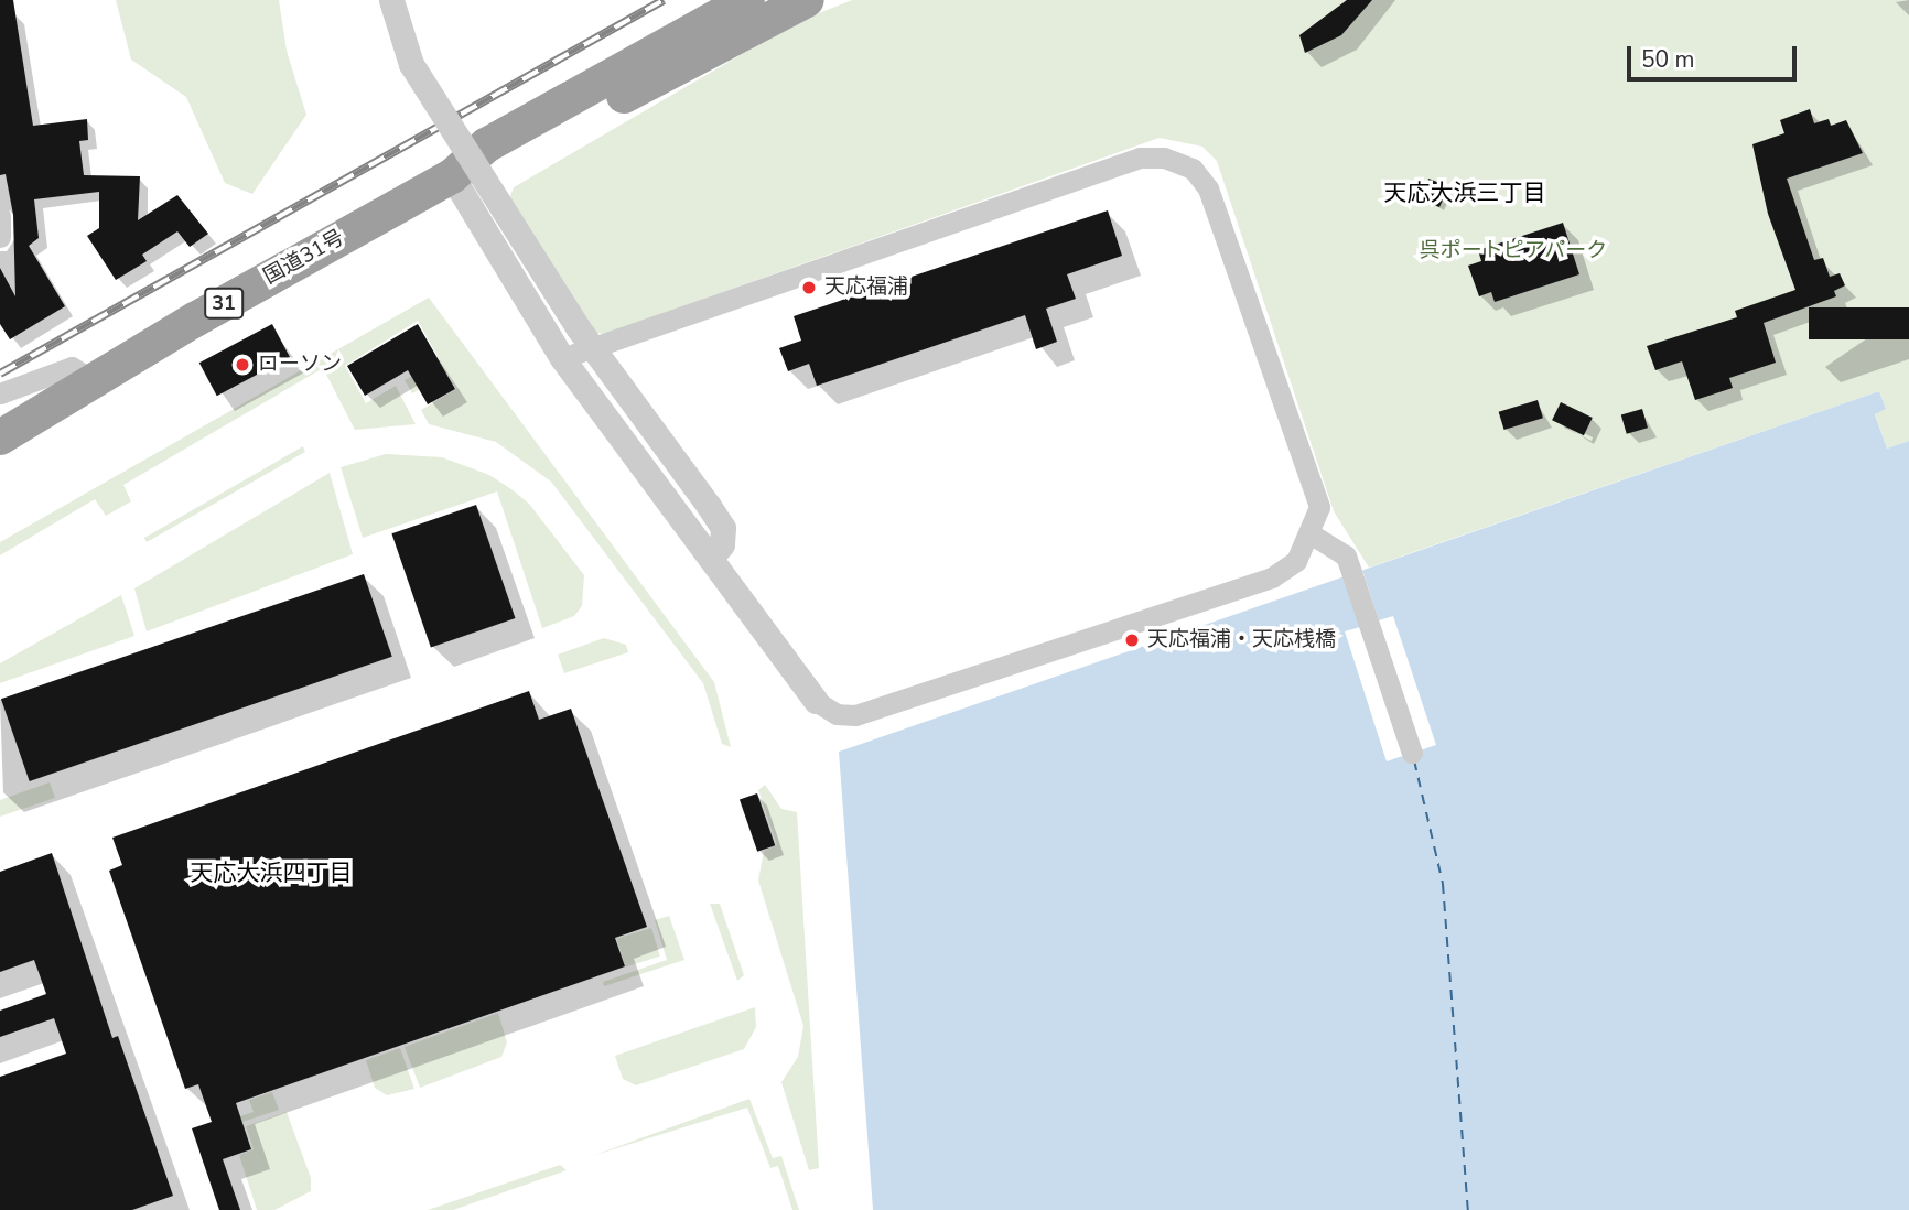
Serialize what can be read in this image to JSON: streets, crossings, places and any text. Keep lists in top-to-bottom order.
{
  "streets": {
    "highway": ["国道31号", "31"]
  },
  "districts": ["天応大浜三丁目", "天応大浜四丁目"],
  "parks": ["呉ポートピアパーク"],
  "places": ["天応福浦", "ローソン", "天応福浦・天応桟橋"],
  "scale_bar": "50 m"
}
